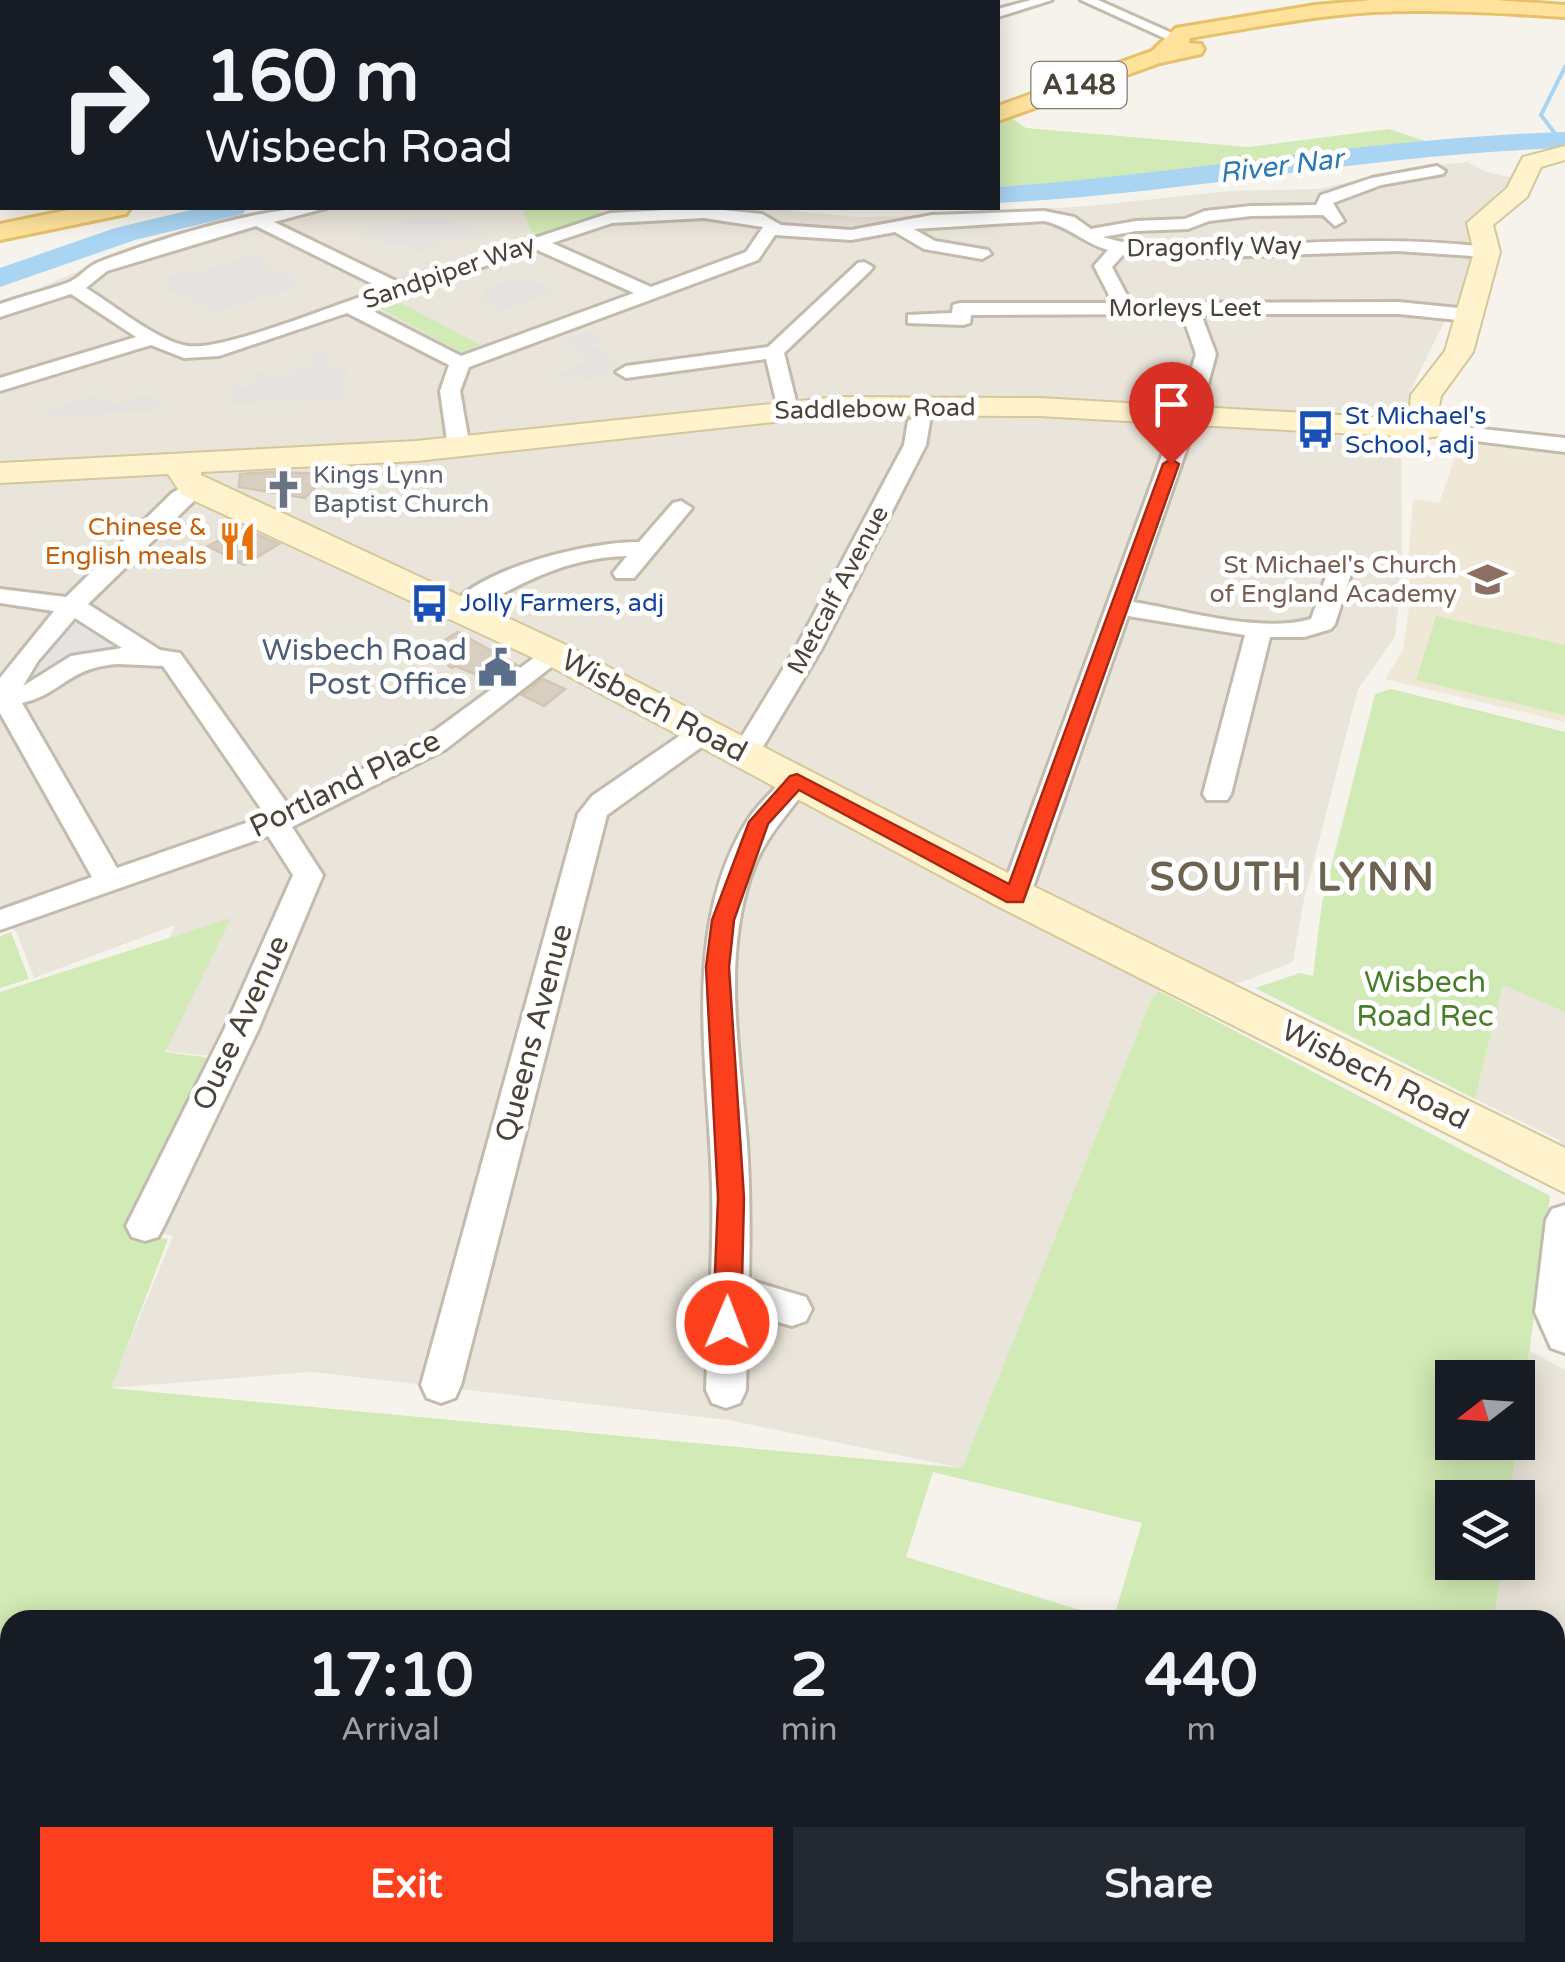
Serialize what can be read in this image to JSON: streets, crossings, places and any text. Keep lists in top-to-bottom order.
{
  "streets": {
    "main road": ["A148"],
    "street": [
      "Dragonfly Way",
      "Sandpiper Way",
      "Morleys Leet",
      "Saddlebow Road",
      "Metcalf Avenue",
      "Wisbech Road",
      "Portland Place",
      "Ouse Avenue",
      "Queens Avenue"
    ]
  },
  "crossings": [
    ["Dragonfly Way", "Sandpiper Way"],
    ["Saddlebow Road", "Wisbech Road"],
    ["Metcalf Avenue", "Wisbech Road"],
    ["Wisbech Road", "Portland Place"],
    ["Wisbech Road", "Queens Avenue"],
    ["Portland Place", "Ouse Avenue"]
  ],
  "districts": ["SOUTH LYNN"],
  "water": ["River Nar"],
  "parks": ["Wisbech Road Rec"],
  "places": {
    "bus stop": ["St Michael's School, adj", "Jolly Farmers, adj"],
    "church": ["Kings Lynn Baptist Church"],
    "restaurant": ["Chinese & English meals"],
    "school or university": ["St Michael's Church of England Academy"],
    "public building": ["Wisbech Road Post Office"]
  },
  "north": "left",
  "page": {
    "turn": ["160 m", "Wisbech Road"],
    "eta": [
      "17:10",
      "Arrival",
      "2",
      "min",
      "440",
      "m"
    ],
    "buttons": ["Exit", "Share"]
  }
}
